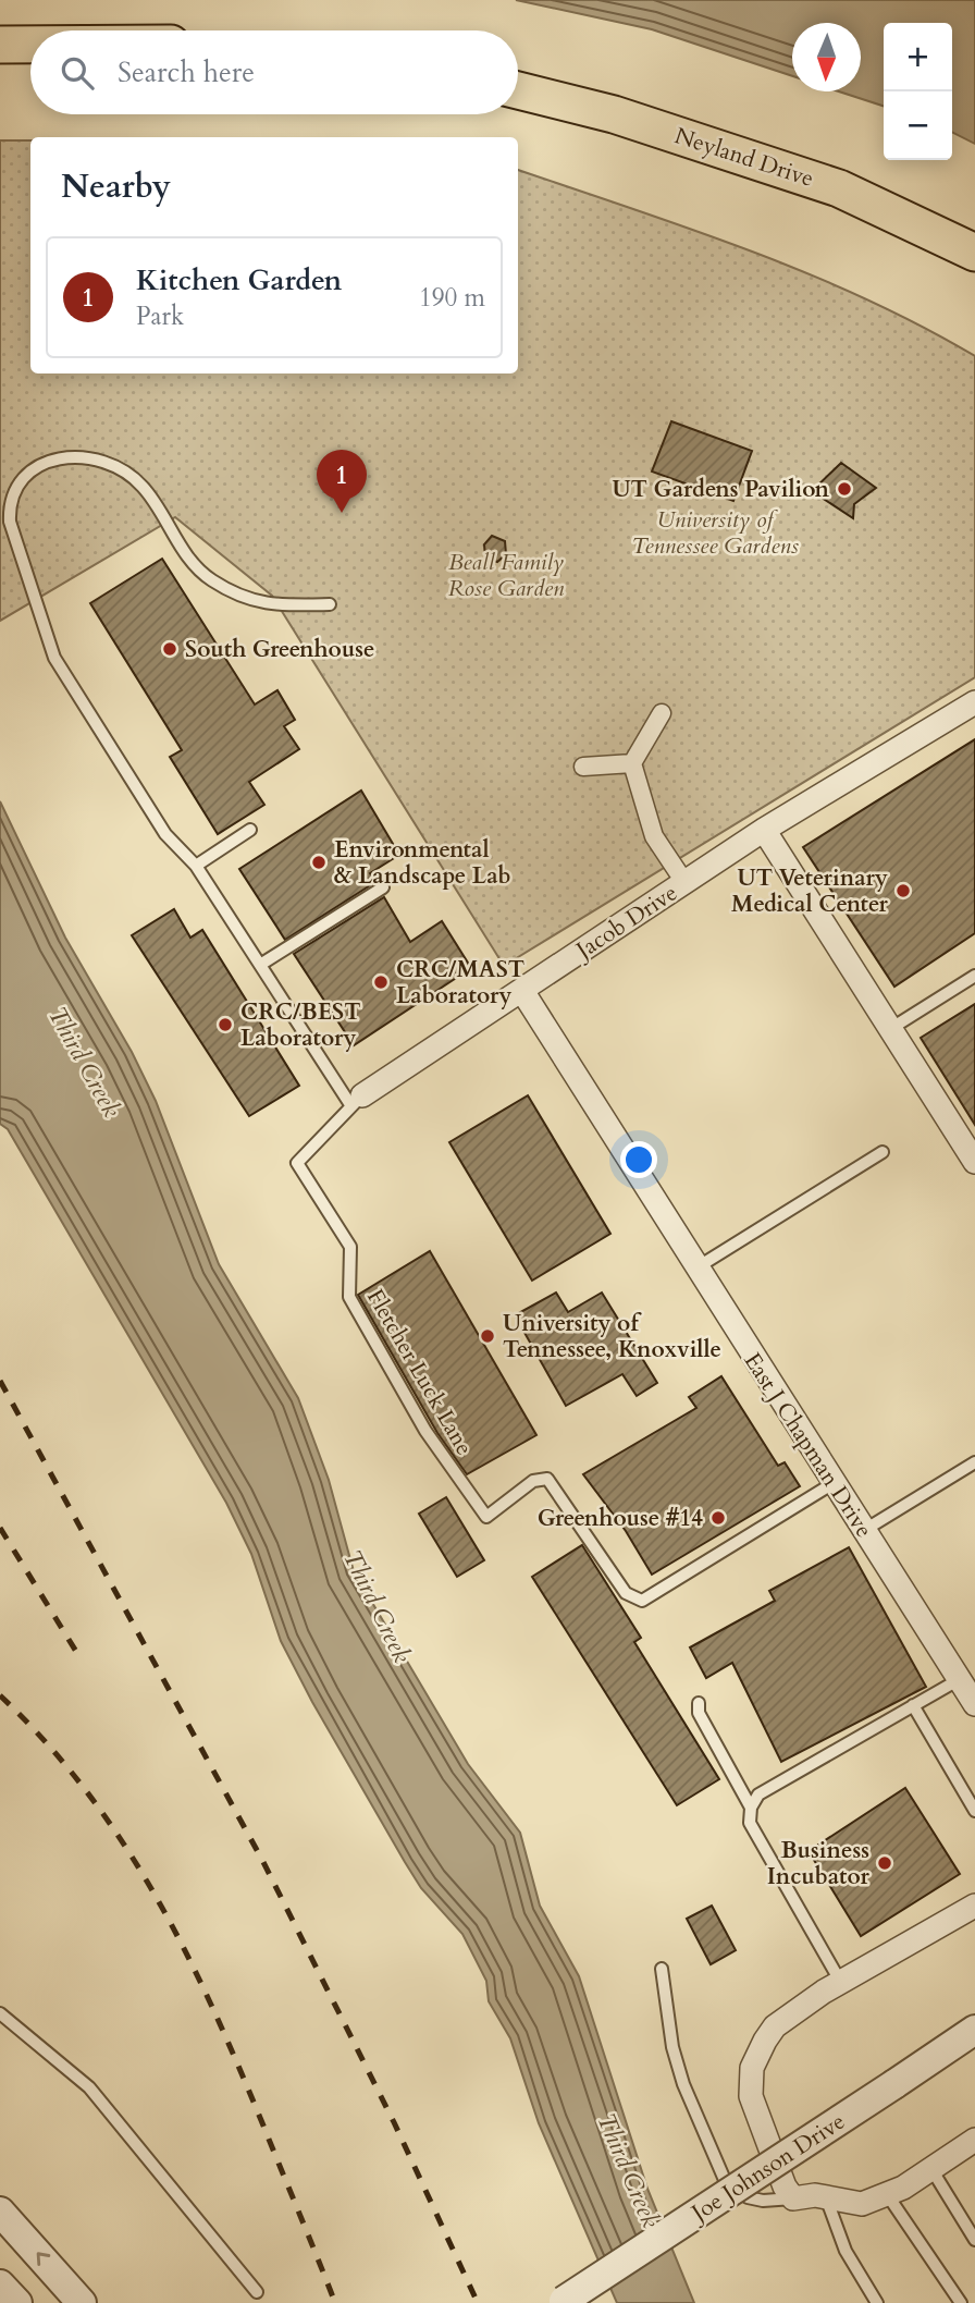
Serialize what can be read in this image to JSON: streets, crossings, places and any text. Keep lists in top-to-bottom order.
{
  "streets": {
    "main road": ["Neyland Drive"],
    "street": ["Jacob Drive", "East J Chapman Drive", "Joe Johnson Drive"],
    "lane": ["Fletcher Luck Lane"]
  },
  "crossings": [
    ["Jacob Drive", "Fletcher Luck Lane"],
    ["Jacob Drive", "East J Chapman Drive"],
    ["Fletcher Luck Lane", "East J Chapman Drive"]
  ],
  "water": ["Third Creek"],
  "parks": ["University of Tennessee Gardens", "Beall Family Rose Garden"],
  "places": [
    "UT Gardens Pavilion",
    "South Greenhouse",
    "Environmental & Landscape Lab",
    "UT Veterinary Medical Center",
    "CRC/MAST Laboratory",
    "CRC/BEST Laboratory",
    "University of Tennessee, Knoxville",
    "Greenhouse #14",
    "Business Incubator"
  ],
  "north": "bottom",
  "page": {
    "map_buttons": ["+", "−"],
    "search": "Search here",
    "heading": "Nearby",
    "list": [
      {
        "mark": "1",
        "name": "Kitchen Garden",
        "note": "Park",
        "value": "190 m"
      }
    ],
    "pins": "1"
  }
}
